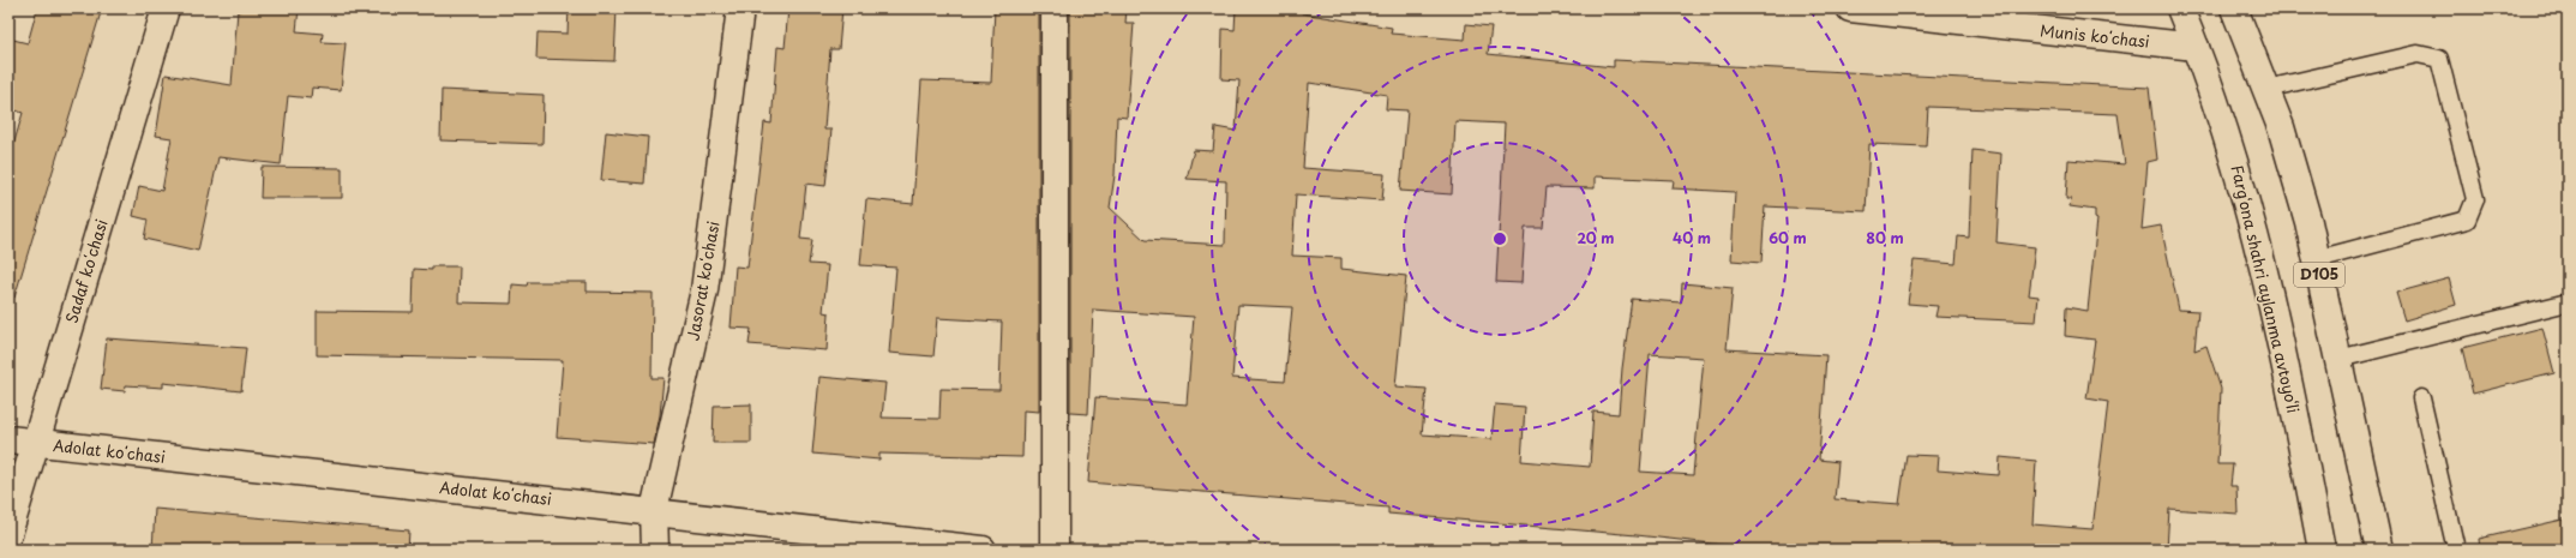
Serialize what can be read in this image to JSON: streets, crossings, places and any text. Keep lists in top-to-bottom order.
{
  "streets": {
    "main road": [
      "Munis koʻchasi",
      "Sadaf koʻchasi",
      "D105",
      "Jasorat koʻchasi",
      "Farg‘ona shahri aylanma avtoyo‘li",
      "Adolat koʻchasi"
    ]
  },
  "crossings": [
    ["Munis koʻchasi", "Farg‘ona shahri aylanma avtoyo‘li"],
    ["Sadaf koʻchasi", "Adolat koʻchasi"],
    ["Jasorat koʻchasi", "Adolat koʻchasi"]
  ],
  "rings": [
    "20 m",
    "40 m",
    "60 m",
    "80 m"
  ]
}
